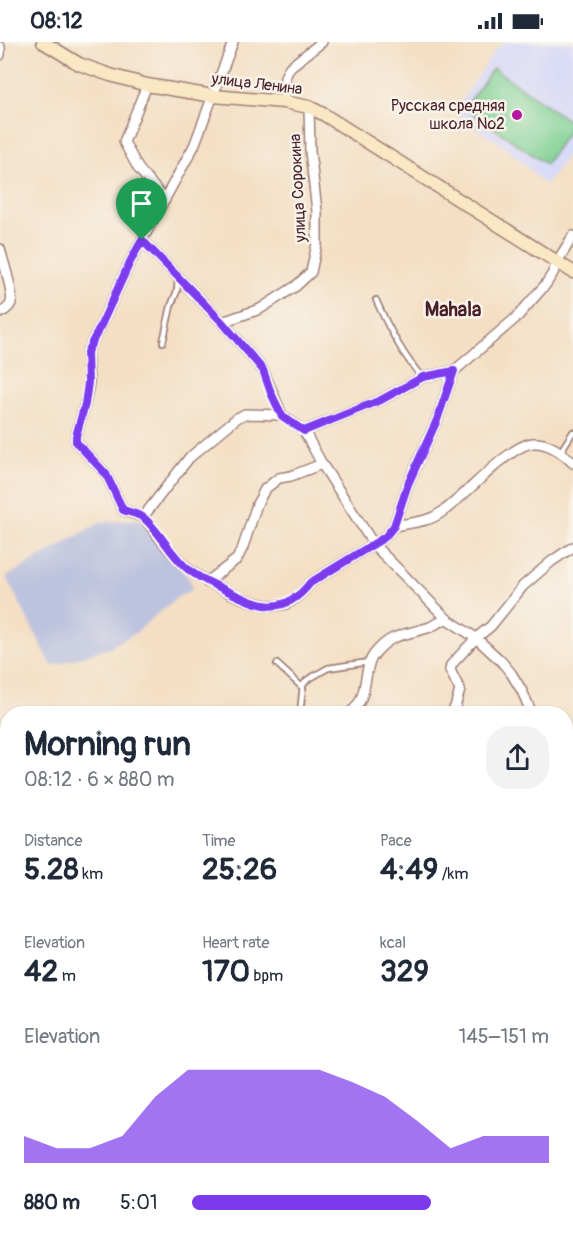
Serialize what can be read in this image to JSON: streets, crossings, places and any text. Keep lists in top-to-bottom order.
{
  "streets": {
    "street": ["улица Ленина", "улица Сорокина"]
  },
  "crossings": [
    ["улица Ленина", "улица Сорокина"]
  ],
  "districts": ["Mahala"],
  "places": ["Русская средняя школа №2"],
  "page": {
    "status": "08:12",
    "heading": ["Morning run", "08:12 · 6 × 880 m"],
    "stats": [
      ["Distance", "5.28 km"],
      ["Time", "25:26"],
      ["Pace", "4:49 /km"],
      ["Elevation", "42 m"],
      ["Heart rate", "170 bpm"],
      ["kcal", "329"]
    ],
    "chart": ["Elevation", "145–151 m"],
    "list": [
      {
        "name": "880 m",
        "note": "5:01"
      }
    ]
  }
}
